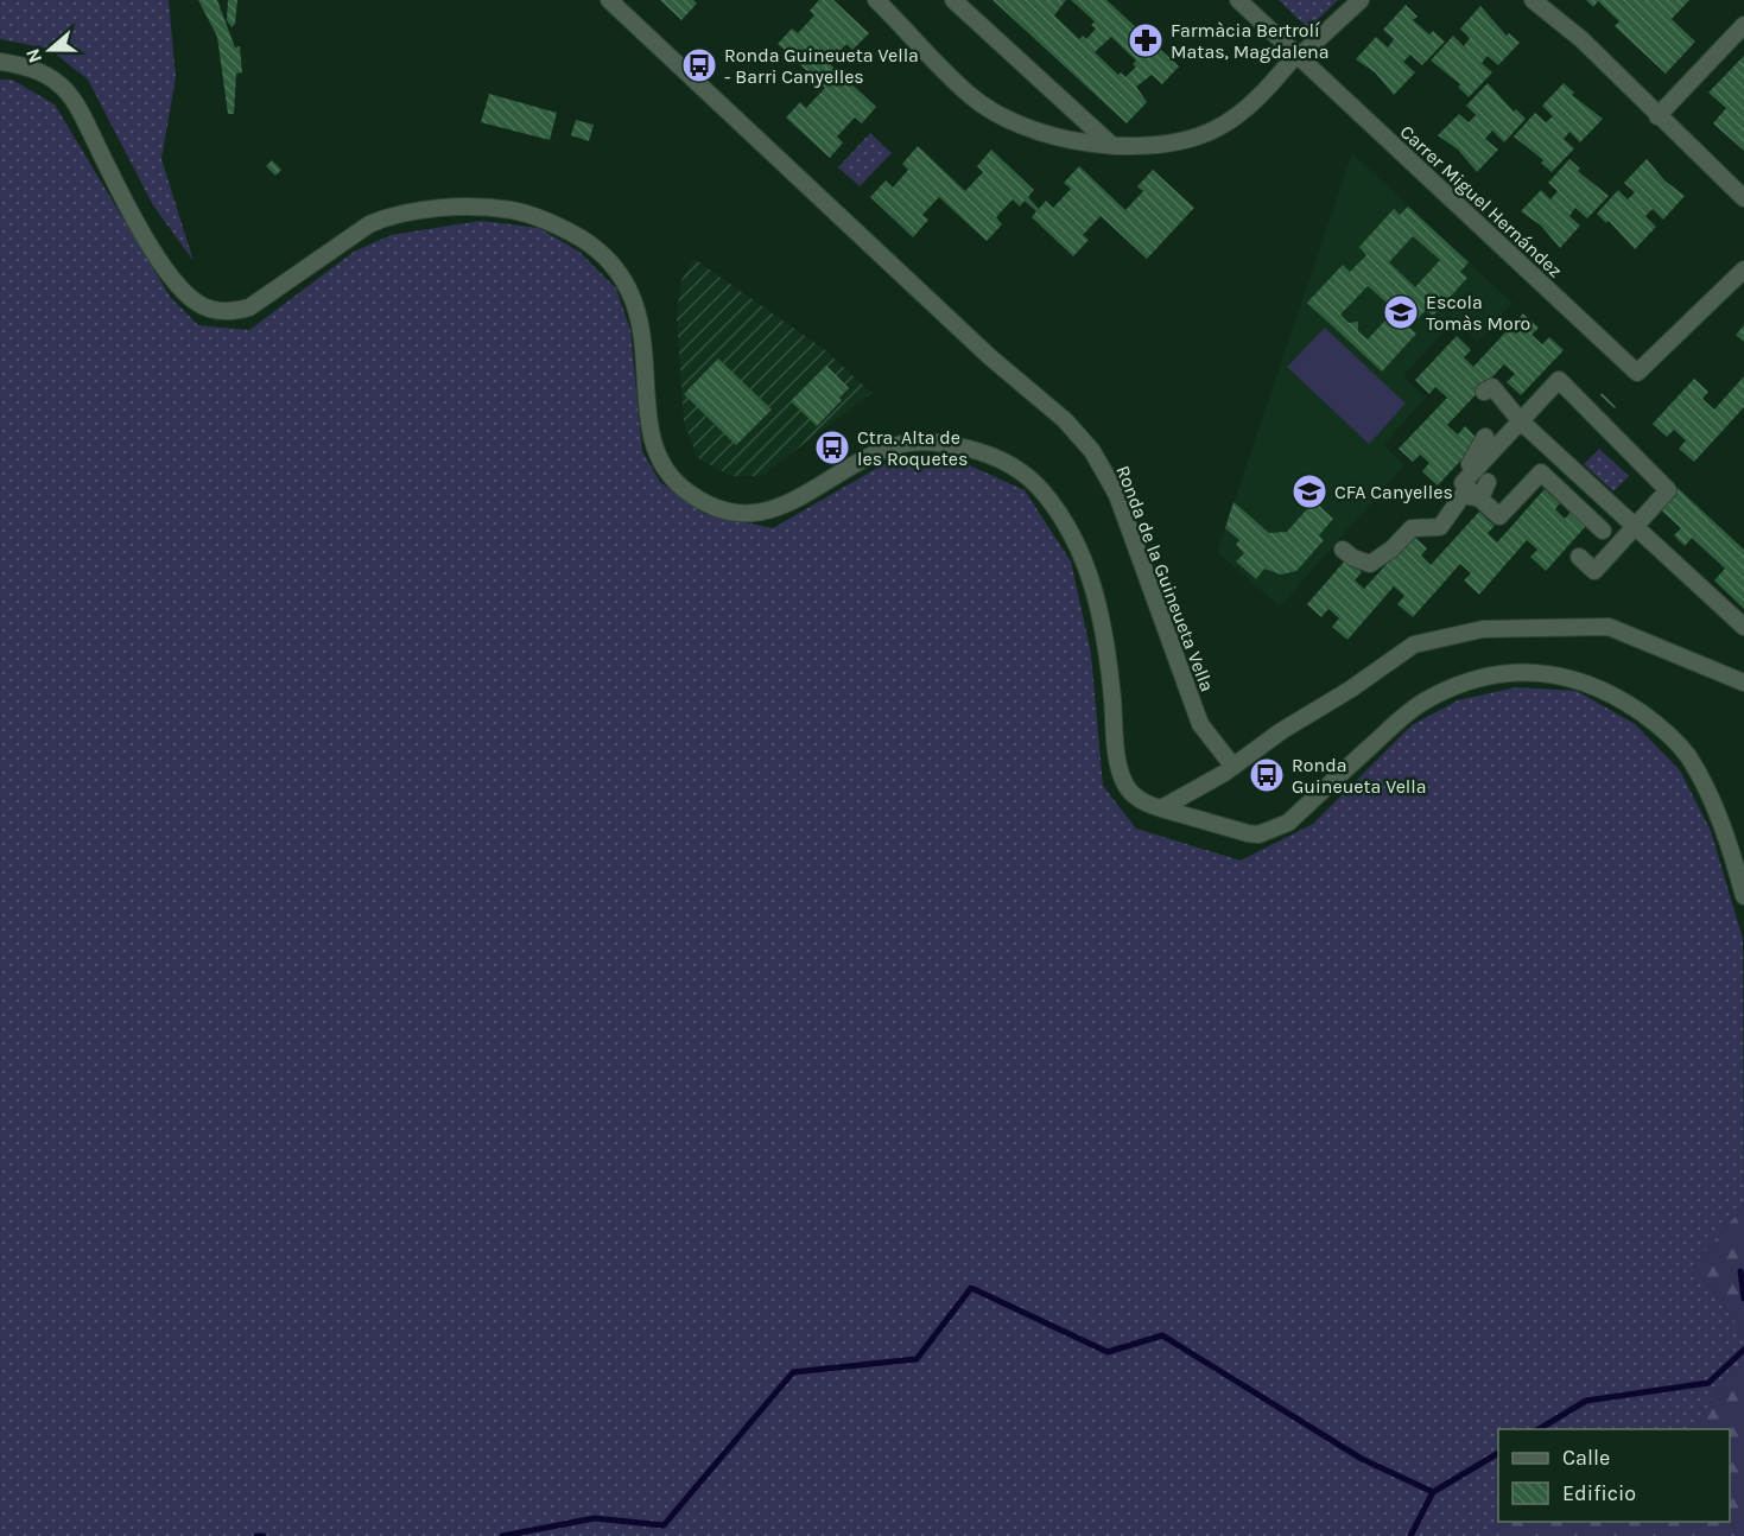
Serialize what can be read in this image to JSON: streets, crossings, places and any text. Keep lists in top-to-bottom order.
{
  "streets": {
    "street": ["Carrer Miguel Hernández", "Ronda de la Guineueta Vella"]
  },
  "places": {
    "pharmacy": ["Farmàcia Bertrolí Matas, Magdalena"],
    "bus stop": ["Ronda Guineueta Vella - Barri Canyelles", "Ctra. Alta de les Roquetes", "Ronda Guineueta Vella"],
    "school or university": ["Escola Tomàs Moro", "CFA Canyelles"]
  },
  "legend": ["Calle", "Edificio"],
  "north": "left"
}
